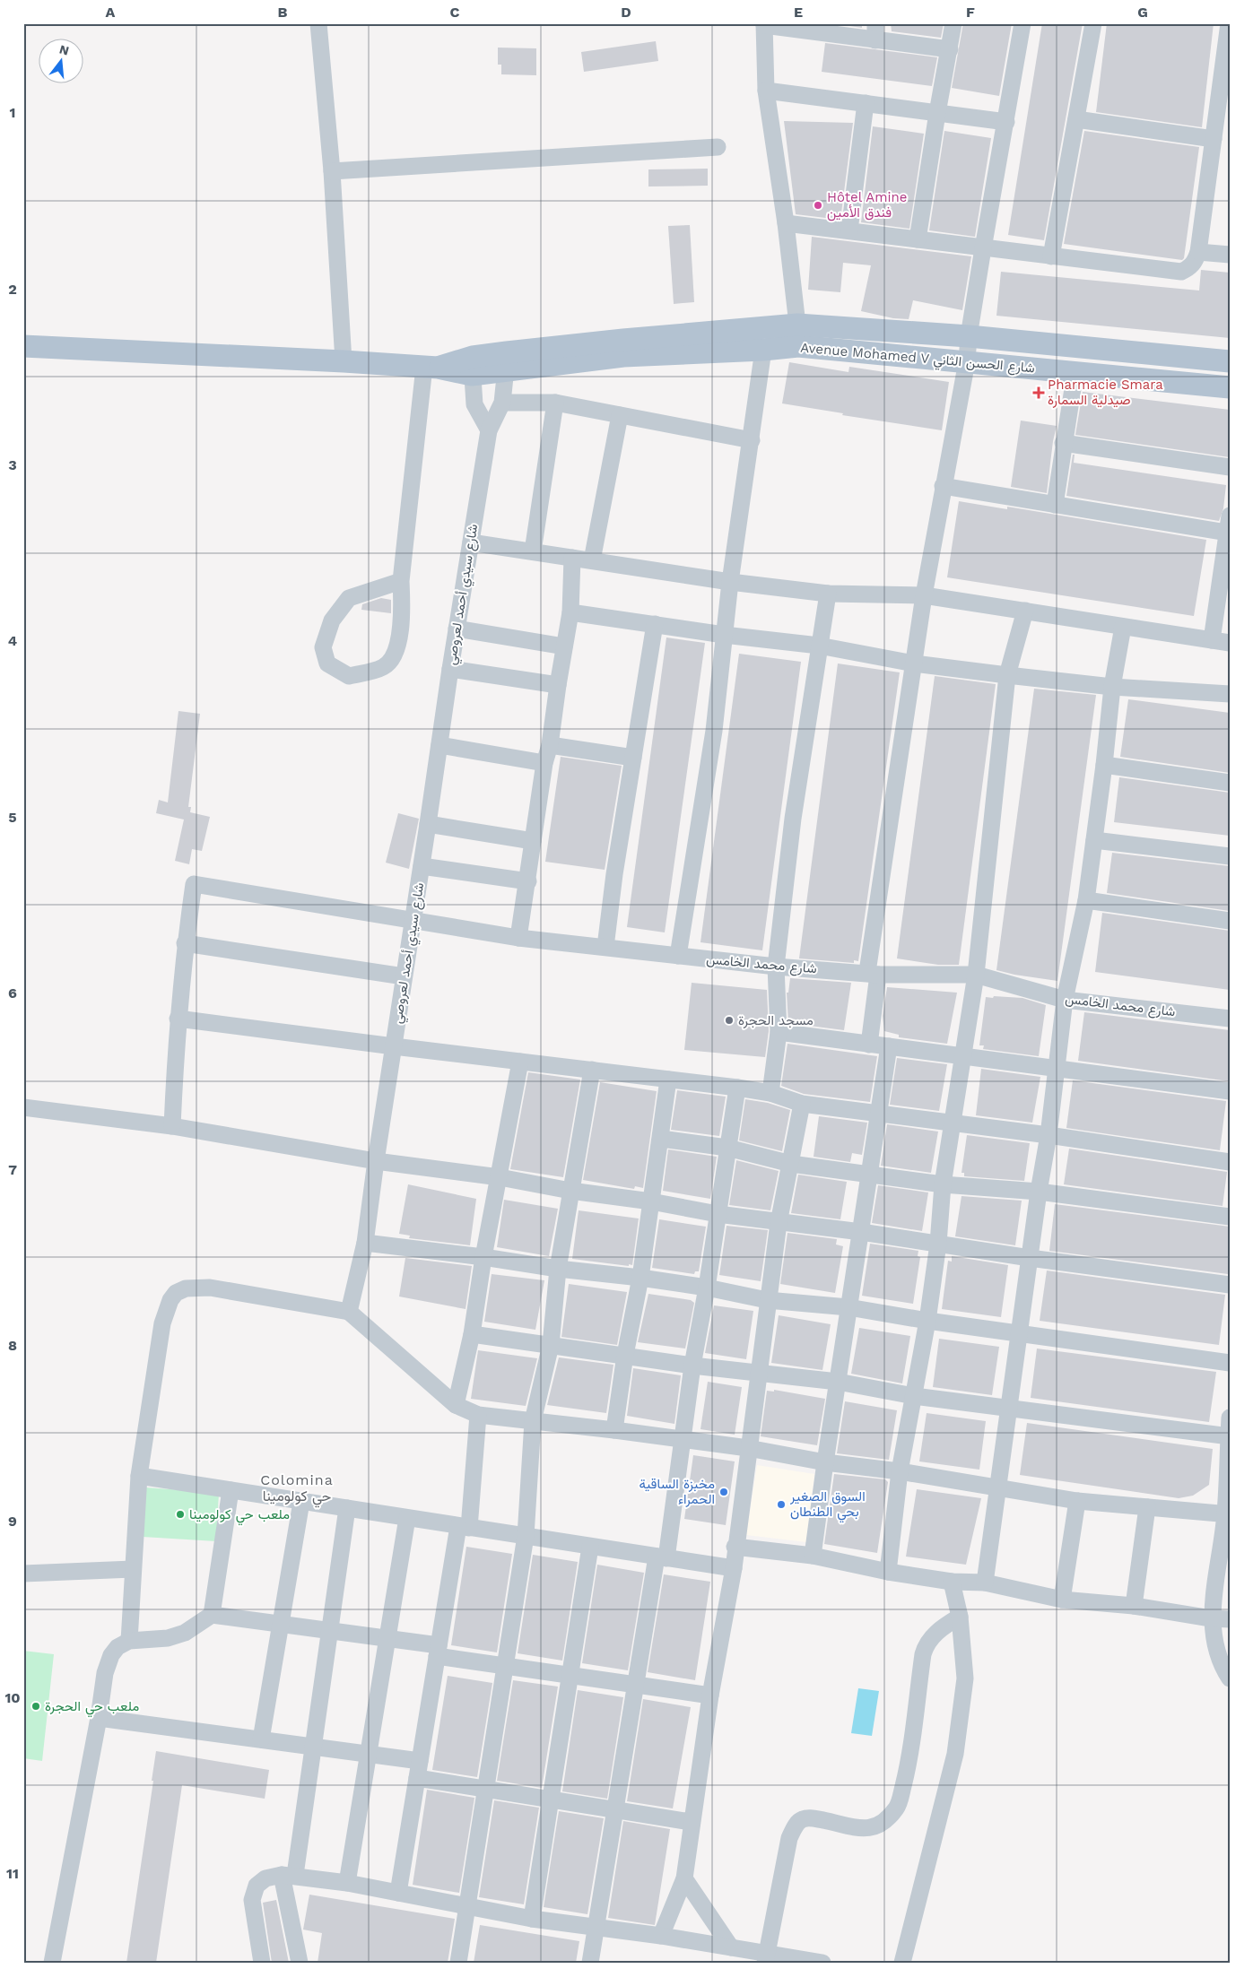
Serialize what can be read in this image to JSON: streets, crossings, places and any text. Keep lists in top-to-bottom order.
{
  "streets": {
    "main road": ["Avenue Mohamed V شارع الحسن الثاني"],
    "street": ["شارع سيدي أحمد لعروصي", "شارع محمد الخامس"]
  },
  "crossings": [
    ["Avenue Mohamed V شارع الحسن الثاني", "شارع سيدي أحمد لعروصي"],
    ["شارع سيدي أحمد لعروصي", "شارع محمد الخامس"]
  ],
  "districts": ["Colomina حي كولومينا"],
  "places": {
    "other": [
      "Hôtel Amine فندق الأمين",
      "مسجد الحجرة",
      "مخبزة الساقية الحمراء",
      "السوق الصغير بحي الطنطان",
      "ملعب حي كولومينا",
      "ملعب حي الحجرة"
    ],
    "health": ["Pharmacie Smara صيدلية السمارة"]
  },
  "north": "top",
  "grid": {
    "columns": [
      "A",
      "B",
      "C",
      "D",
      "E",
      "F",
      "G"
    ],
    "rows": [
      "1",
      "2",
      "3",
      "4",
      "5",
      "6",
      "7",
      "8",
      "9",
      "10",
      "11"
    ]
  }
}
